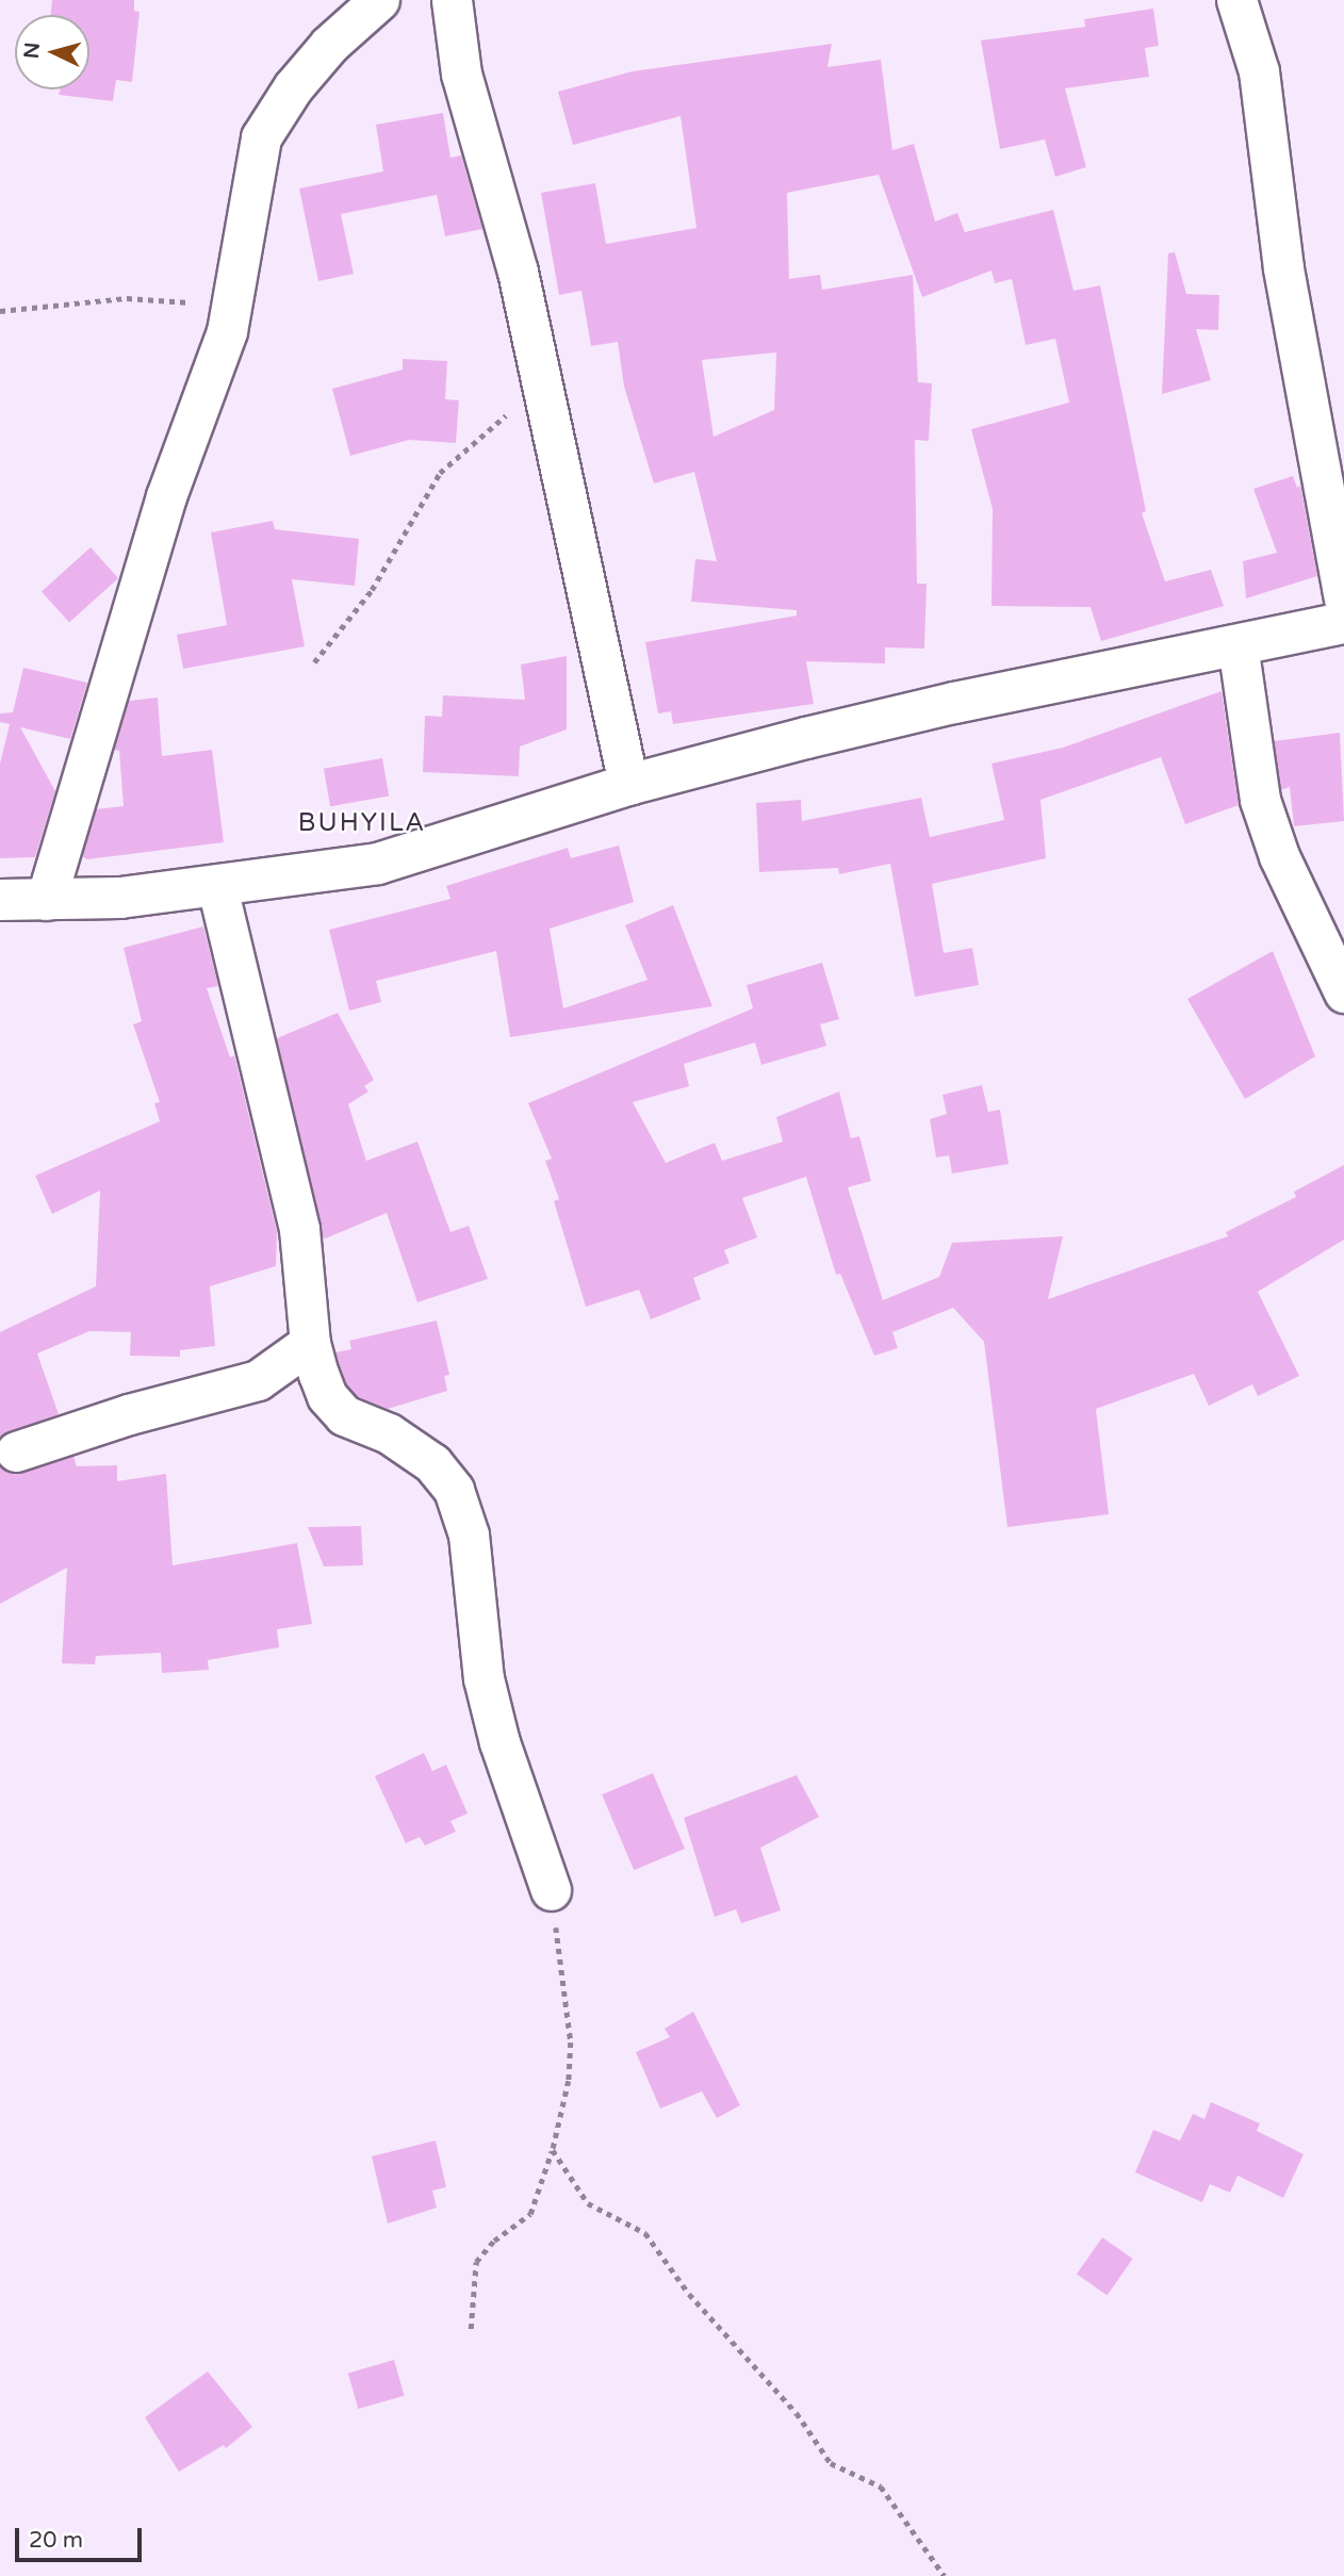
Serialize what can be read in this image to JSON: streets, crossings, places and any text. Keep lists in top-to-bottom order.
{
  "districts": ["BUHYILA"],
  "scale_bar": "20 m",
  "north": "left"
}
